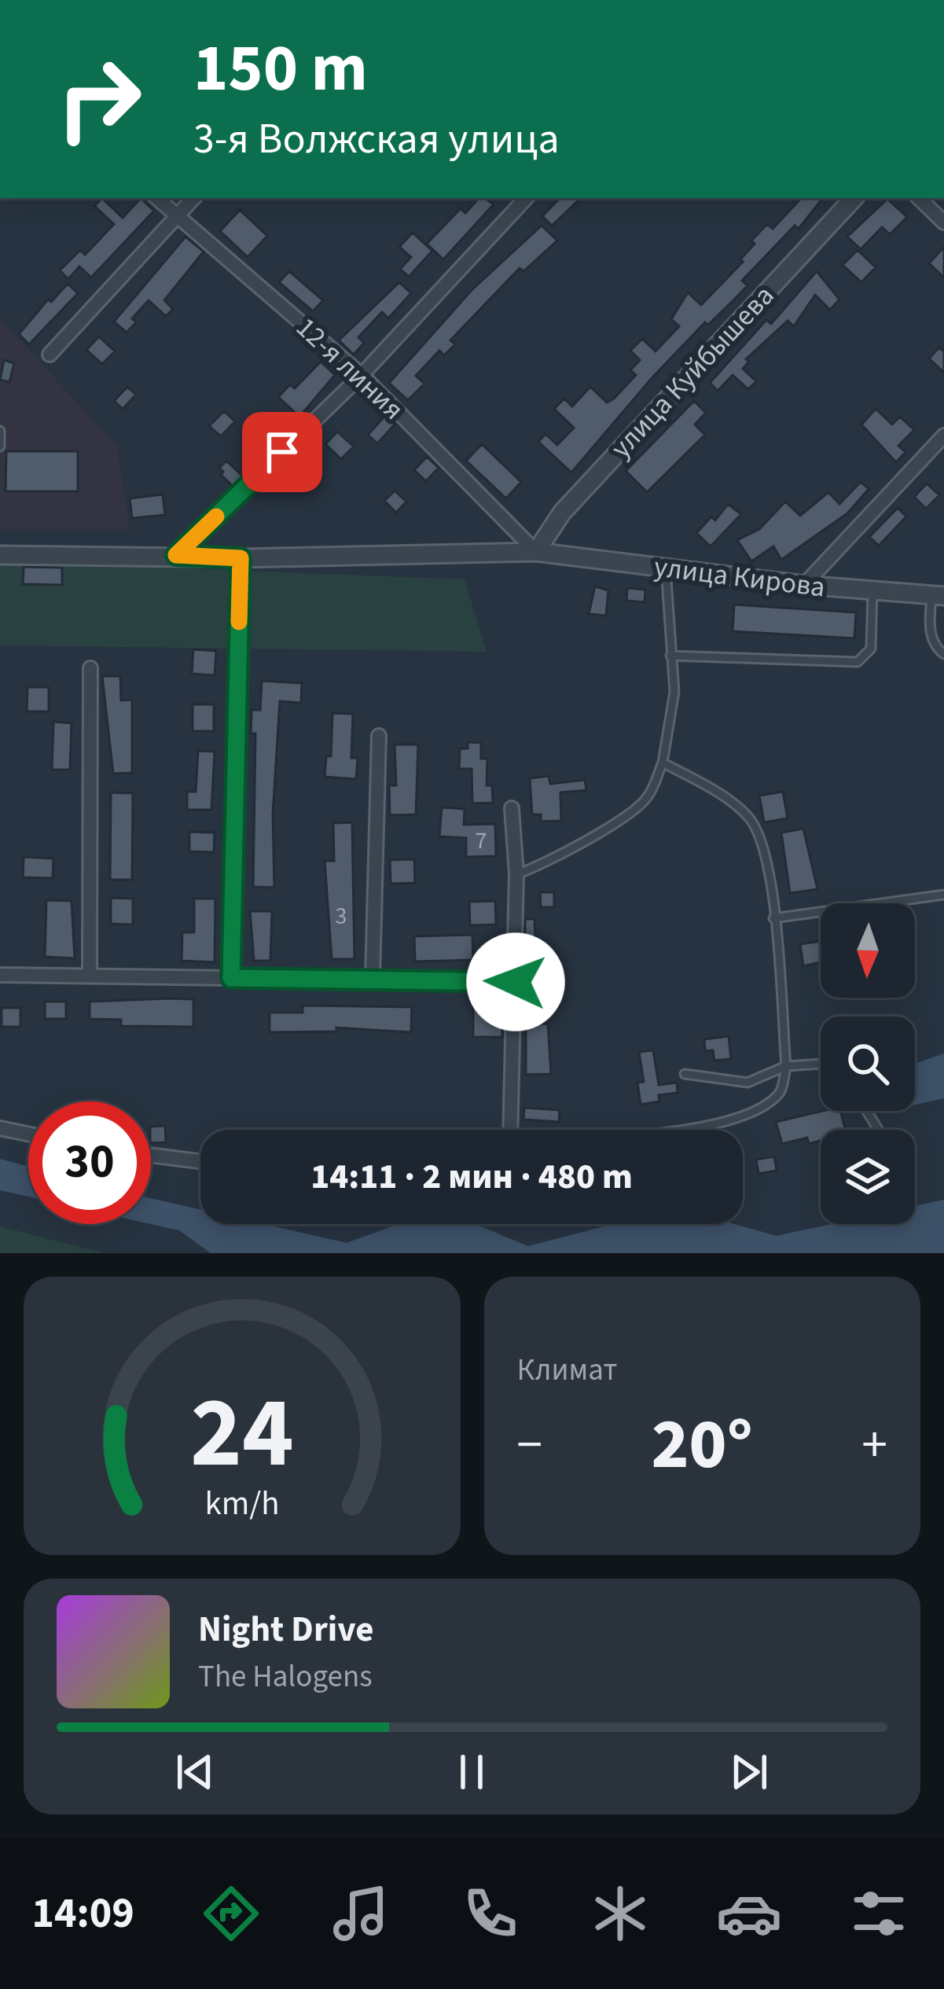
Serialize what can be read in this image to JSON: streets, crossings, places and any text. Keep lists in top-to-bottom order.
{
  "streets": {
    "street": ["12-я линия", "улица Куйбышева", "улица Кирова"]
  },
  "crossings": [
    ["12-я линия", "улица Куйбышева"],
    ["12-я линия", "улица Кирова"],
    ["улица Куйбышева", "улица Кирова"]
  ],
  "house_numbers": ["7", "3"],
  "north": "bottom",
  "page": {
    "turn": ["150 m", "3-я Волжская улица"],
    "limit": "30",
    "trip": "14:11 · 2 мин · 480 m",
    "tile": "Климат",
    "heat": ["−", "20°", "+"],
    "song": ["Night Drive", "The Halogens"],
    "tabs": "14:09",
    "gauge": ["24", "km/h"]
  }
}
